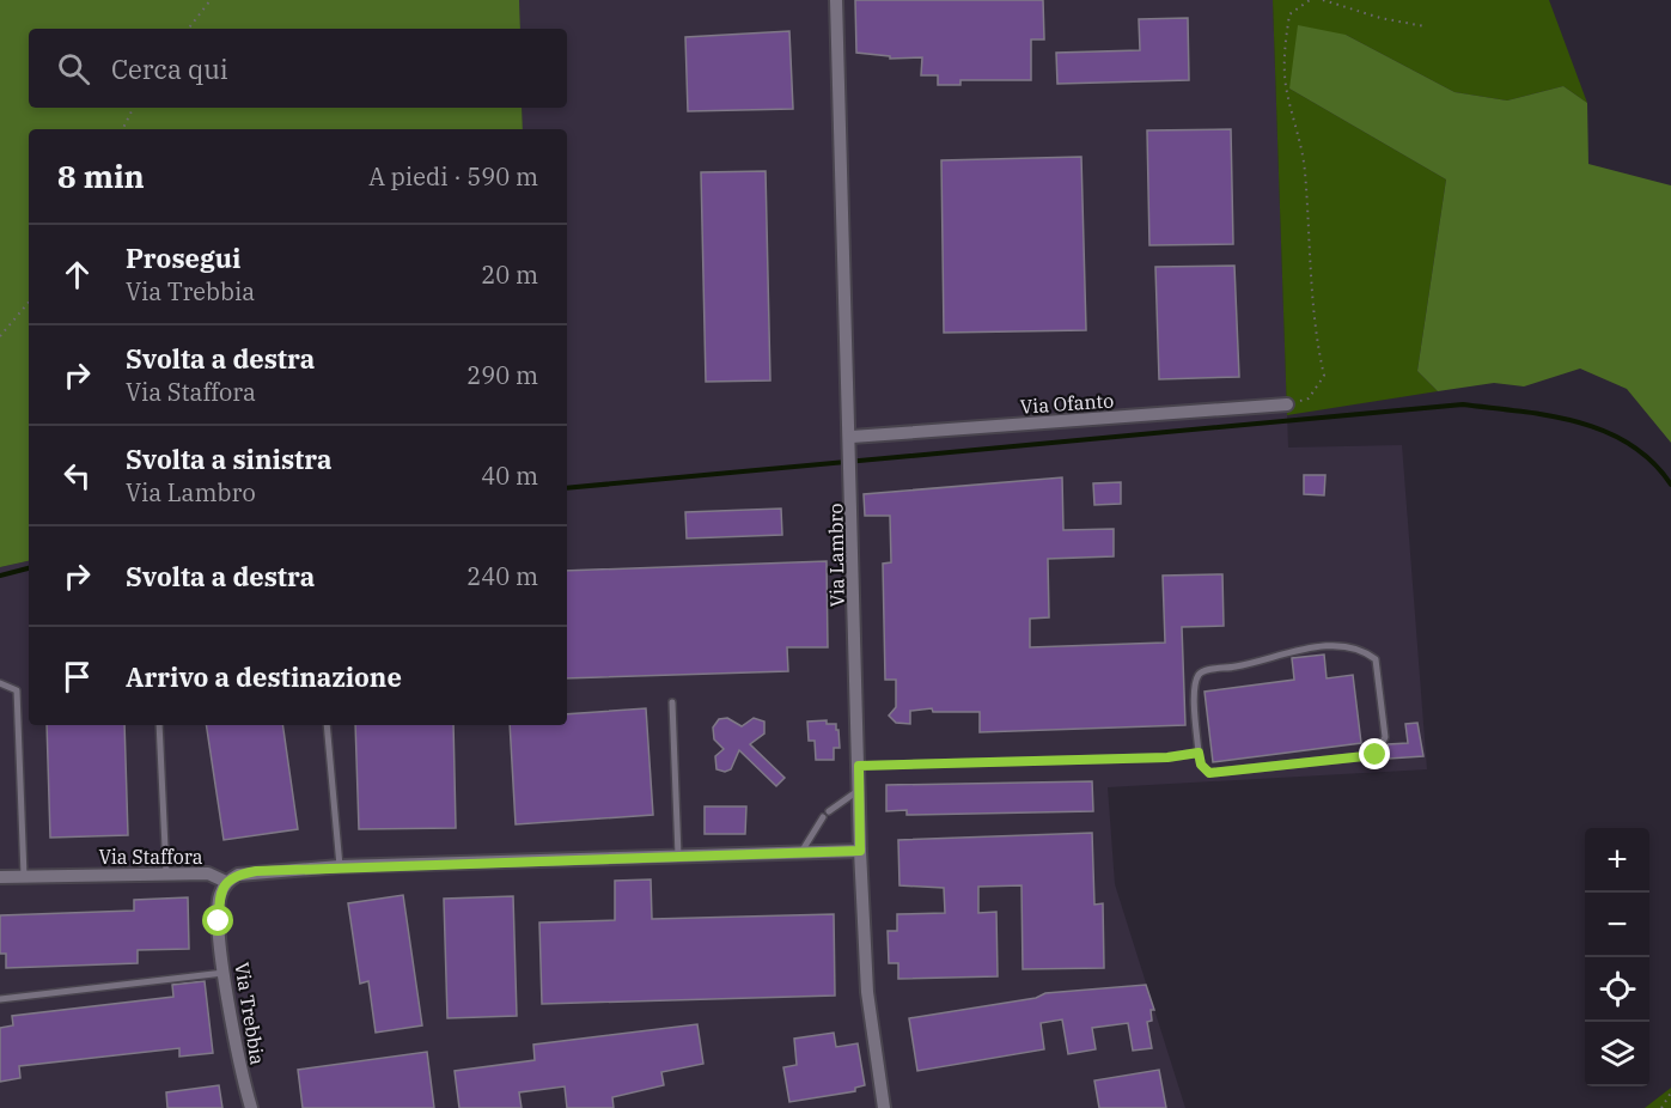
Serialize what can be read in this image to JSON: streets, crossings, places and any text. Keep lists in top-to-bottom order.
{
  "streets": {
    "street": [
      "Via Ofanto",
      "Via Lambro",
      "Via Staffora",
      "Via Trebbia"
    ]
  },
  "crossings": [
    ["Via Ofanto", "Via Lambro"],
    ["Via Lambro", "Via Staffora"],
    ["Via Staffora", "Via Trebbia"]
  ],
  "page": {
    "search": "Cerca qui",
    "heading": ["8 min", "A piedi · 590 m"],
    "list": [
      ["Prosegui", "Via Trebbia", "20 m"],
      ["Svolta a destra", "Via Staffora", "290 m"],
      ["Svolta a sinistra", "Via Lambro", "40 m"],
      ["Svolta a destra", "240 m"],
      "Arrivo a destinazione"
    ],
    "map_buttons": ["+", "−"]
  }
}
